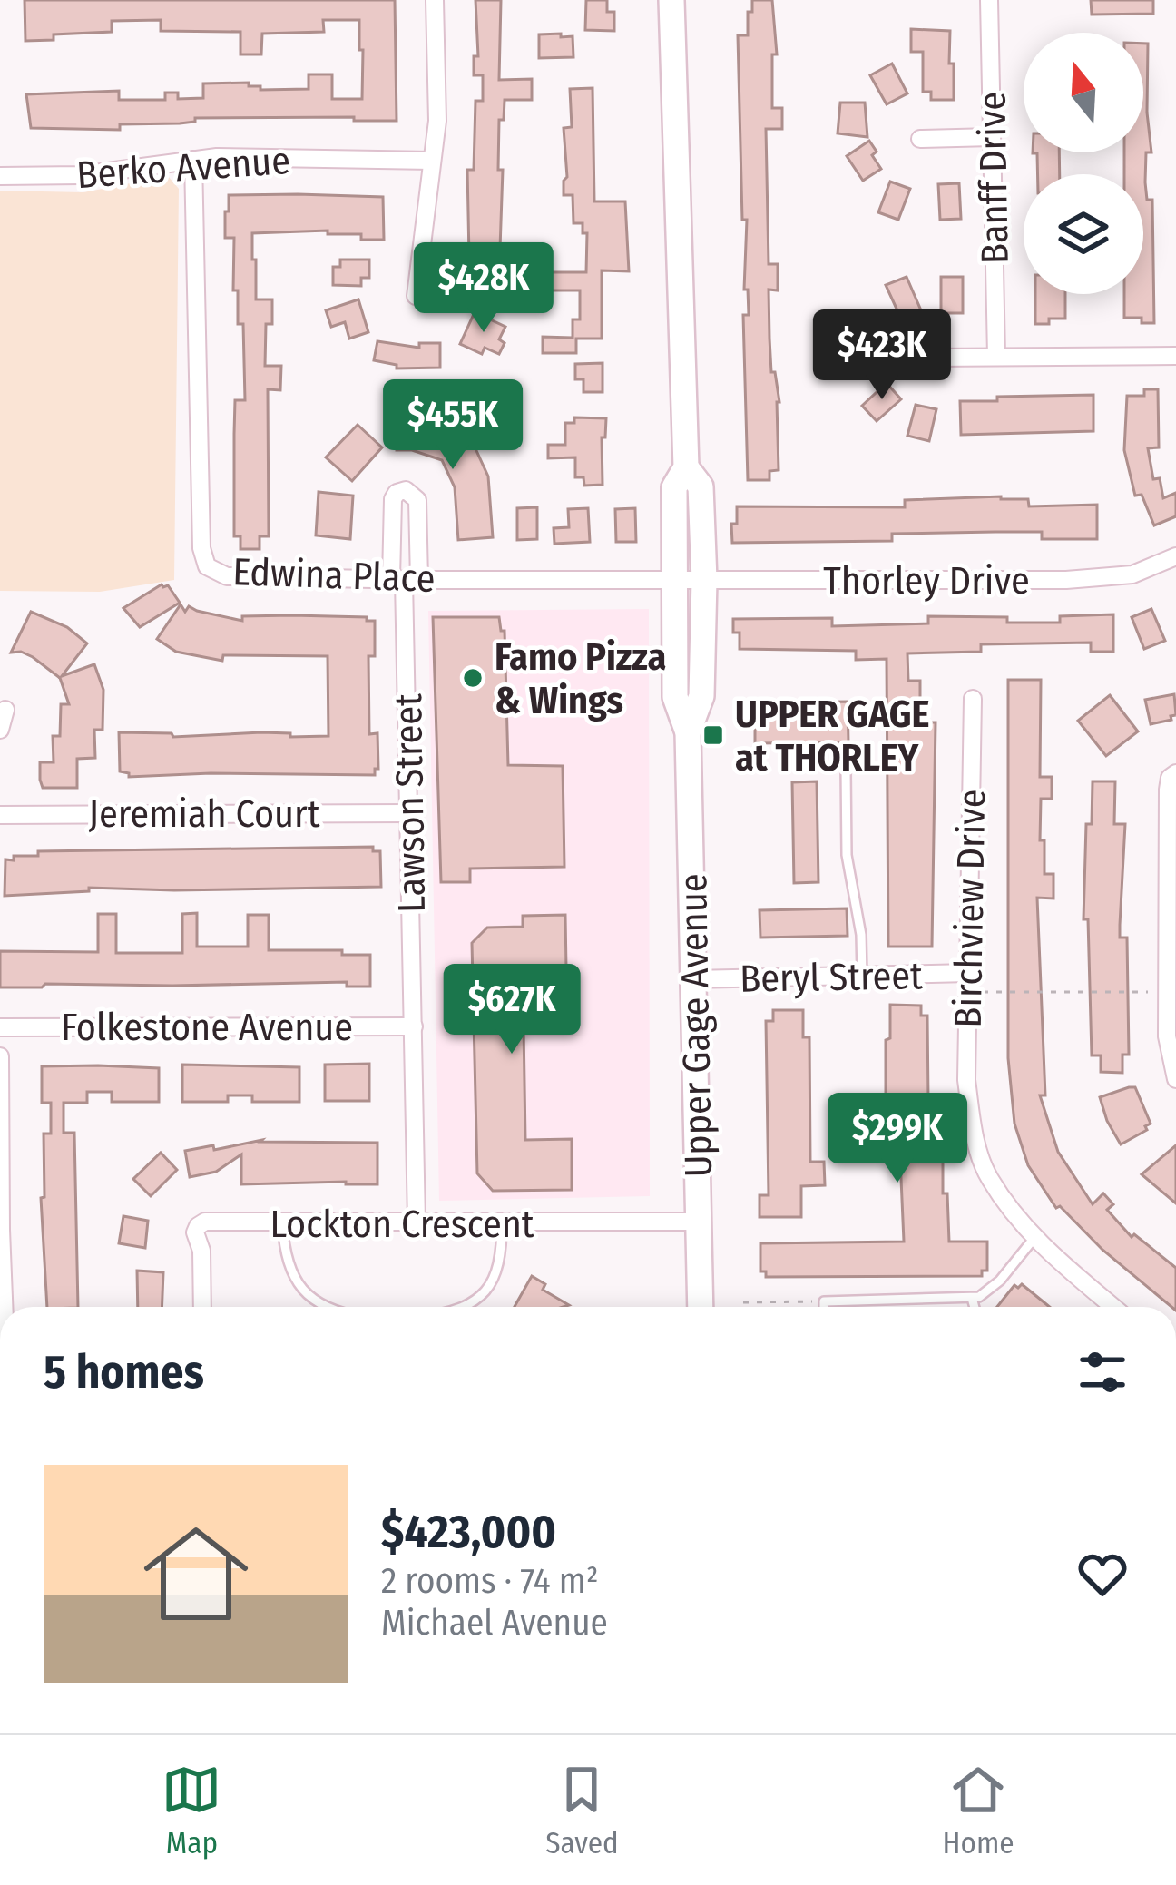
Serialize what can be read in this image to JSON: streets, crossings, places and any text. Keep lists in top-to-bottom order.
{
  "streets": {
    "main road": ["Upper Gage Avenue"],
    "street": [
      "Berko Avenue",
      "Banff Drive",
      "Edwina Place",
      "Thorley Drive",
      "Lawson Street",
      "Jeremiah Court",
      "Birchview Drive",
      "Beryl Street",
      "Folkestone Avenue",
      "Lockton Crescent"
    ]
  },
  "crossings": [
    ["Berko Avenue", "Edwina Place"],
    ["Edwina Place", "Thorley Drive"],
    ["Edwina Place", "Lawson Street"],
    ["Edwina Place", "Upper Gage Avenue"],
    ["Thorley Drive", "Upper Gage Avenue"],
    ["Lawson Street", "Jeremiah Court"],
    ["Lawson Street", "Folkestone Avenue"],
    ["Lawson Street", "Lockton Crescent"],
    ["Birchview Drive", "Beryl Street"],
    ["Beryl Street", "Upper Gage Avenue"],
    ["Upper Gage Avenue", "Lockton Crescent"]
  ],
  "places": {
    "other": ["Famo Pizza & Wings"],
    "transit": ["UPPER GAGE at THORLEY"]
  },
  "north": "top",
  "page": {
    "price": [
      "$428K",
      "$423K",
      "$455K",
      "$627K",
      "$299K"
    ],
    "heading": "5 homes",
    "list": [
      {
        "name": "$423,000",
        "note": "2 rooms · 74 m² · Michael Avenue"
      }
    ],
    "tabs": ["Map", "Saved", "Home"]
  }
}
